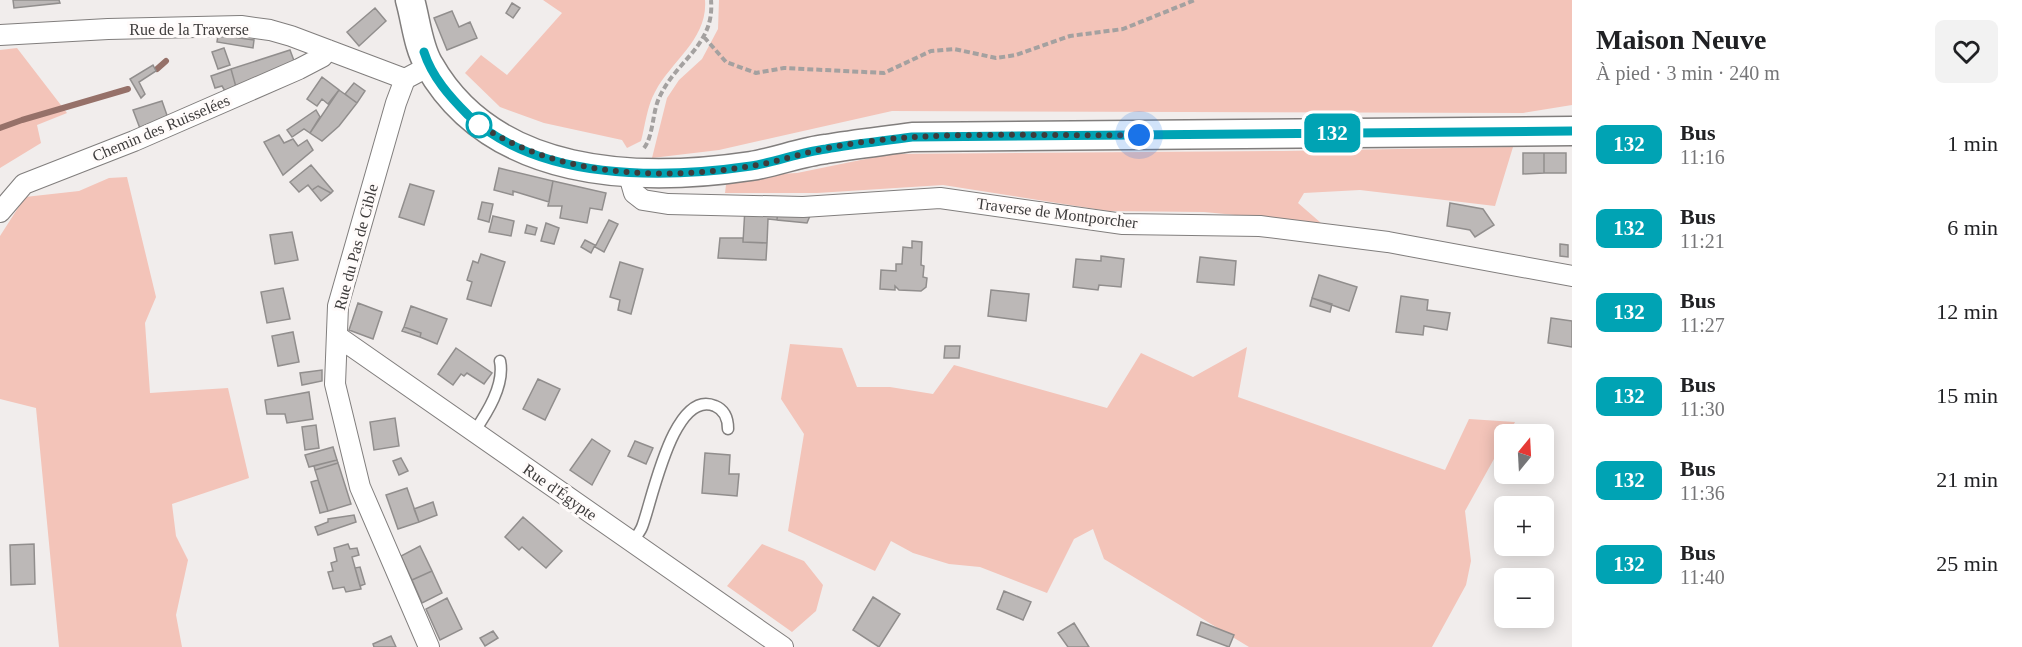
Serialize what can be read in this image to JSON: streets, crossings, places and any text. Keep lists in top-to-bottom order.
{
  "streets": {
    "street": [
      "Rue de la Traverse",
      "Chemin des Ruisselées",
      "Traverse de Montporcher",
      "Rue du Pas de Cible",
      "Rue d'Égypte"
    ]
  },
  "crossings": [
    ["Rue de la Traverse", "Chemin des Ruisselées"],
    ["Rue de la Traverse", "Rue du Pas de Cible"],
    ["Rue du Pas de Cible", "Rue d'Égypte"]
  ],
  "lines": ["bus line 132"],
  "north": "top",
  "page": {
    "on_map": "132",
    "heading": ["Maison Neuve", "À pied · 3 min · 240 m"],
    "list": [
      {
        "mark": "132",
        "name": "Bus",
        "note": "11:16",
        "value": "1 min"
      },
      {
        "mark": "132",
        "name": "Bus",
        "note": "11:21",
        "value": "6 min"
      },
      {
        "mark": "132",
        "name": "Bus",
        "note": "11:27",
        "value": "12 min"
      },
      {
        "mark": "132",
        "name": "Bus",
        "note": "11:30",
        "value": "15 min"
      },
      {
        "mark": "132",
        "name": "Bus",
        "note": "11:36",
        "value": "21 min"
      },
      {
        "mark": "132",
        "name": "Bus",
        "note": "11:40",
        "value": "25 min"
      }
    ],
    "map_buttons": ["+", "−"]
  }
}
